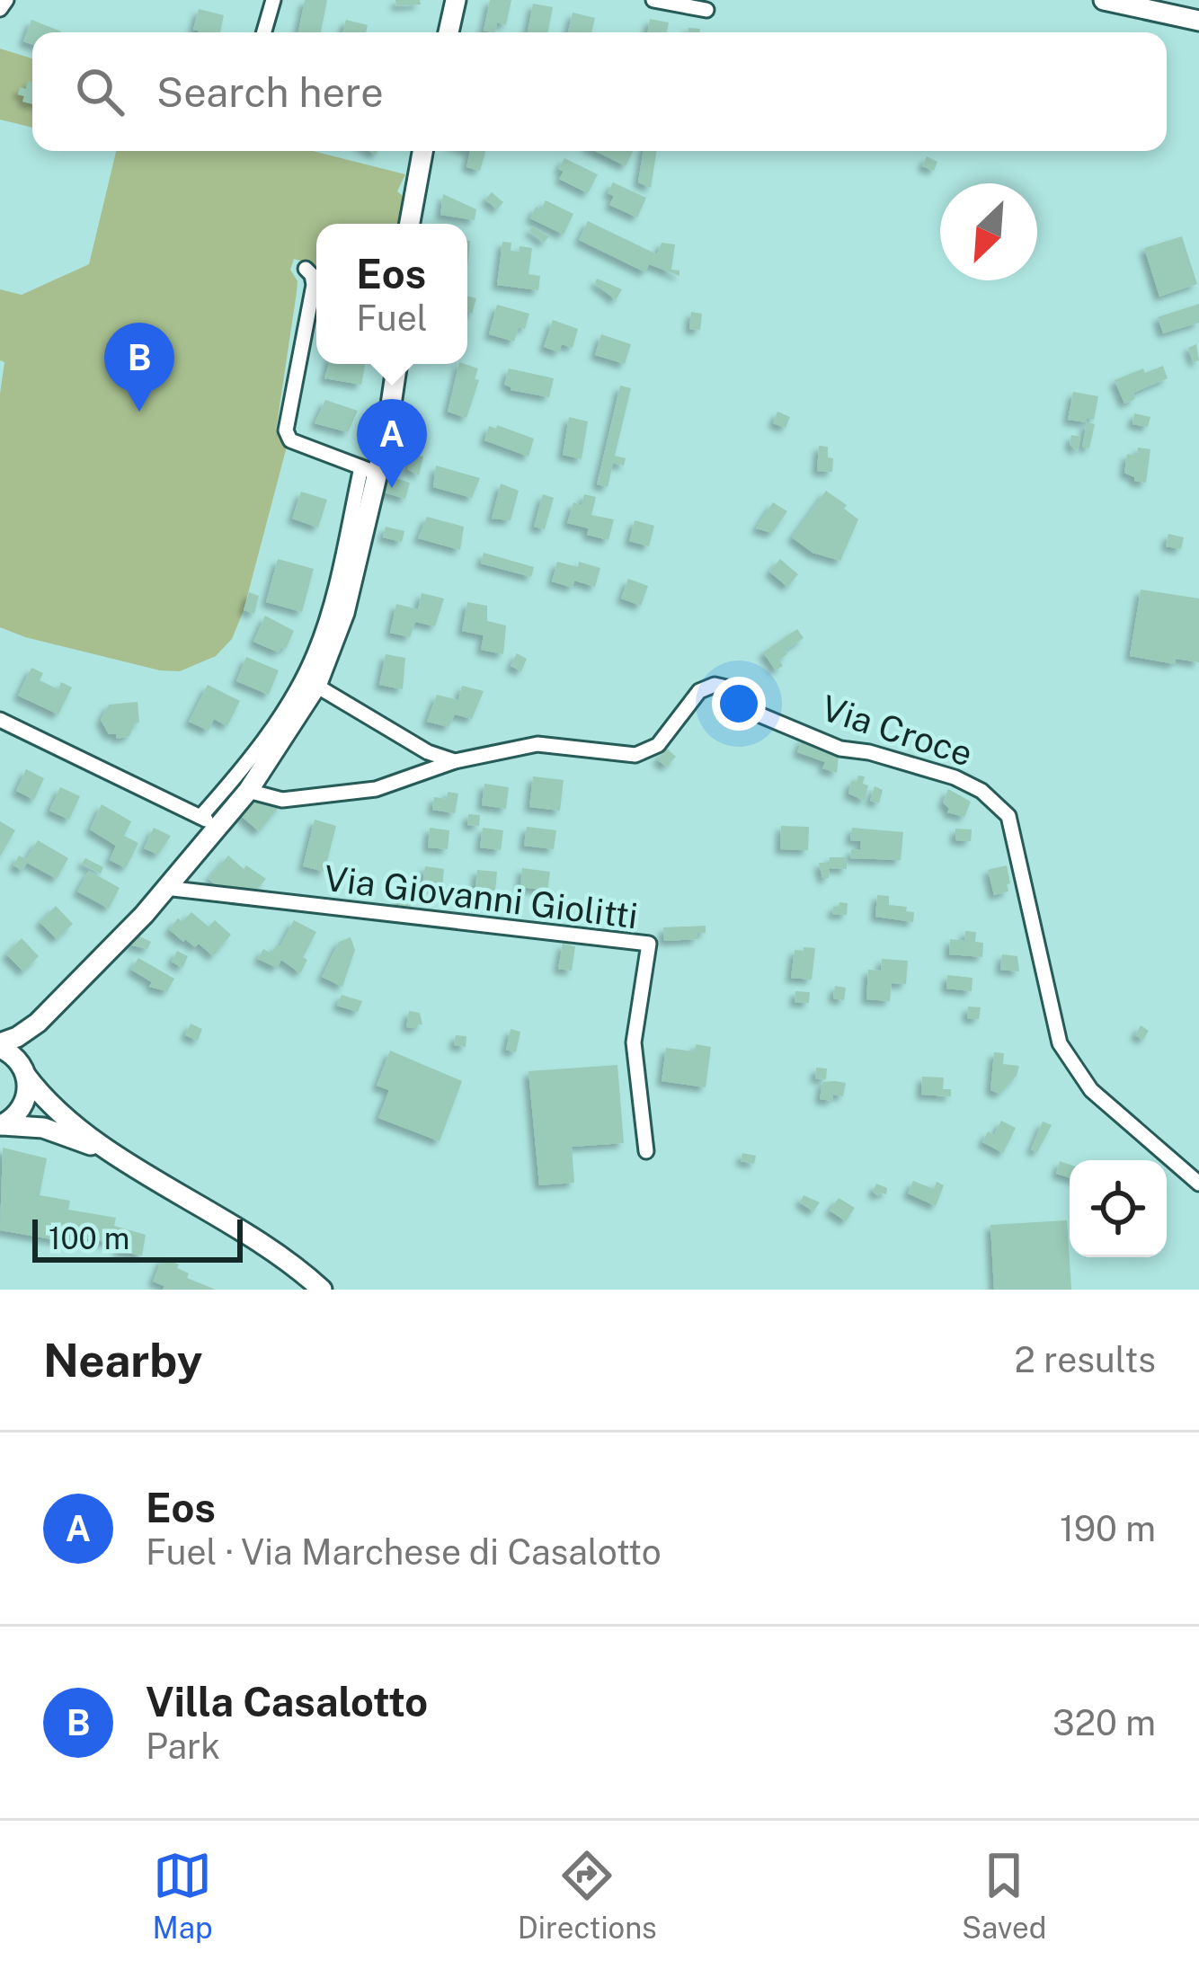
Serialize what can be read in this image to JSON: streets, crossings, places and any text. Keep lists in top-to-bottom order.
{
  "streets": {
    "street": ["Via Croce", "Via Giovanni Giolitti"]
  },
  "scale_bar": "100 m",
  "north": "bottom left",
  "page": {
    "search": "Search here",
    "popup": ["Eos", "Fuel"],
    "pins": ["B", "A"],
    "scale": "100 m",
    "heading": ["Nearby", "2 results"],
    "list": [
      {
        "mark": "A",
        "name": "Eos",
        "note": "Fuel · Via Marchese di Casalotto",
        "value": "190 m"
      },
      {
        "mark": "B",
        "name": "Villa Casalotto",
        "note": "Park",
        "value": "320 m"
      }
    ],
    "nav": ["Map", "Directions", "Saved"]
  }
}
